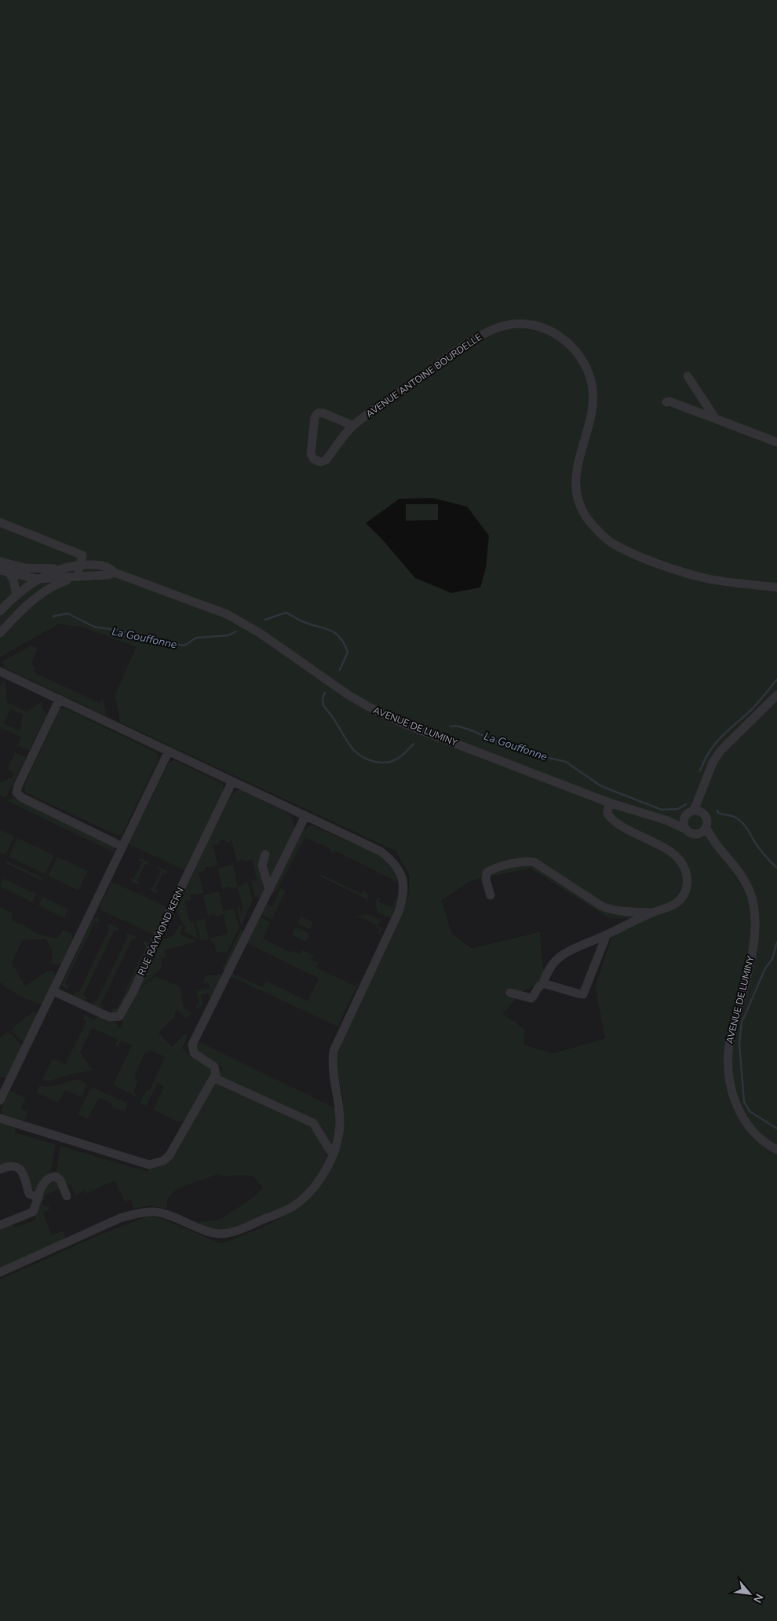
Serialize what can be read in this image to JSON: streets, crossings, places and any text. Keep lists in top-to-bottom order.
{
  "streets": {
    "street": ["AVENUE ANTOINE BOURDELLE", "AVENUE DE LUMINY", "RUE RAYMOND KERN"]
  },
  "water": ["La Gouffonne"],
  "north": "bottom right"
}
